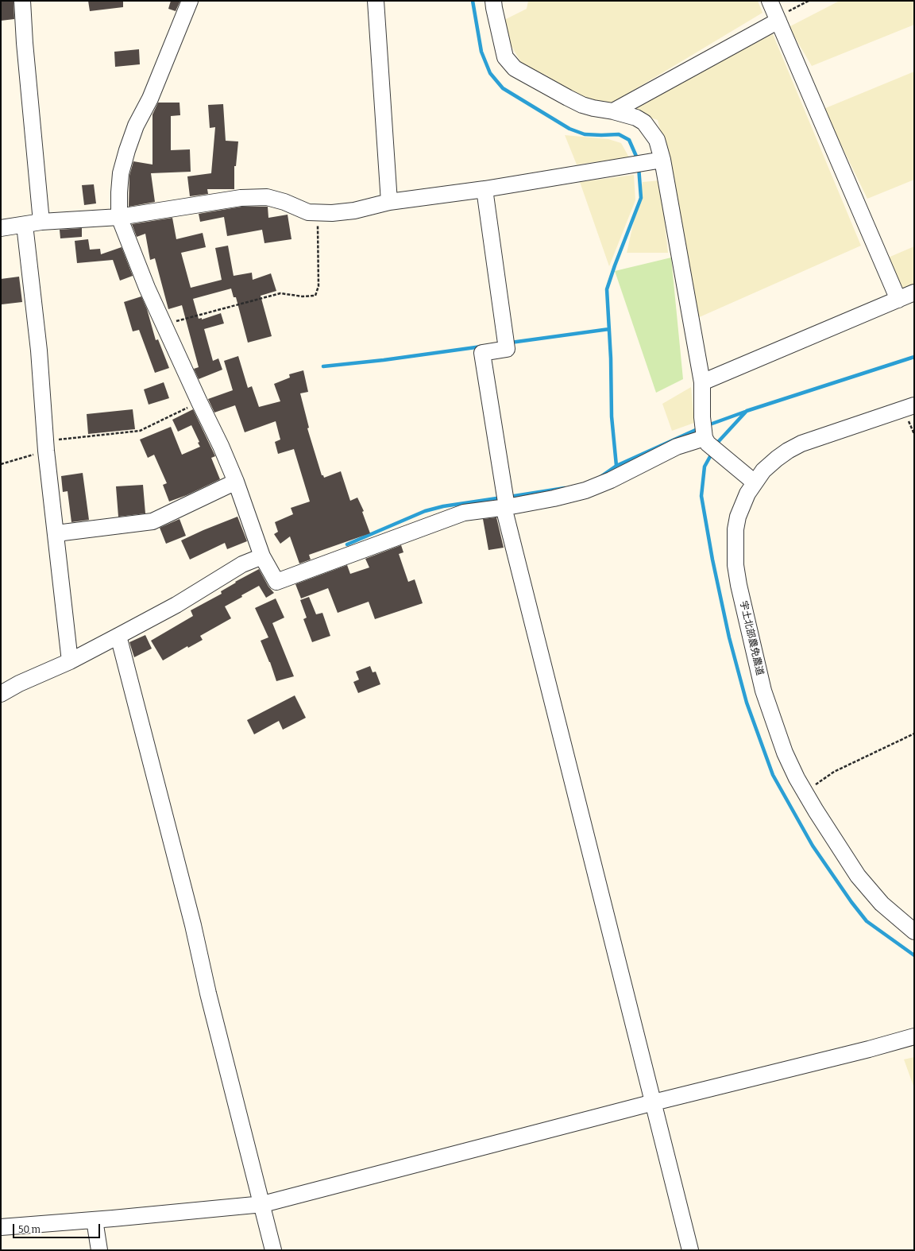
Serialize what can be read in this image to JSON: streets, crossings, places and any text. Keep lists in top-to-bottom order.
{
  "streets": {
    "street": ["宇土北部農免農道"]
  },
  "scale_bar": "50 m"
}
